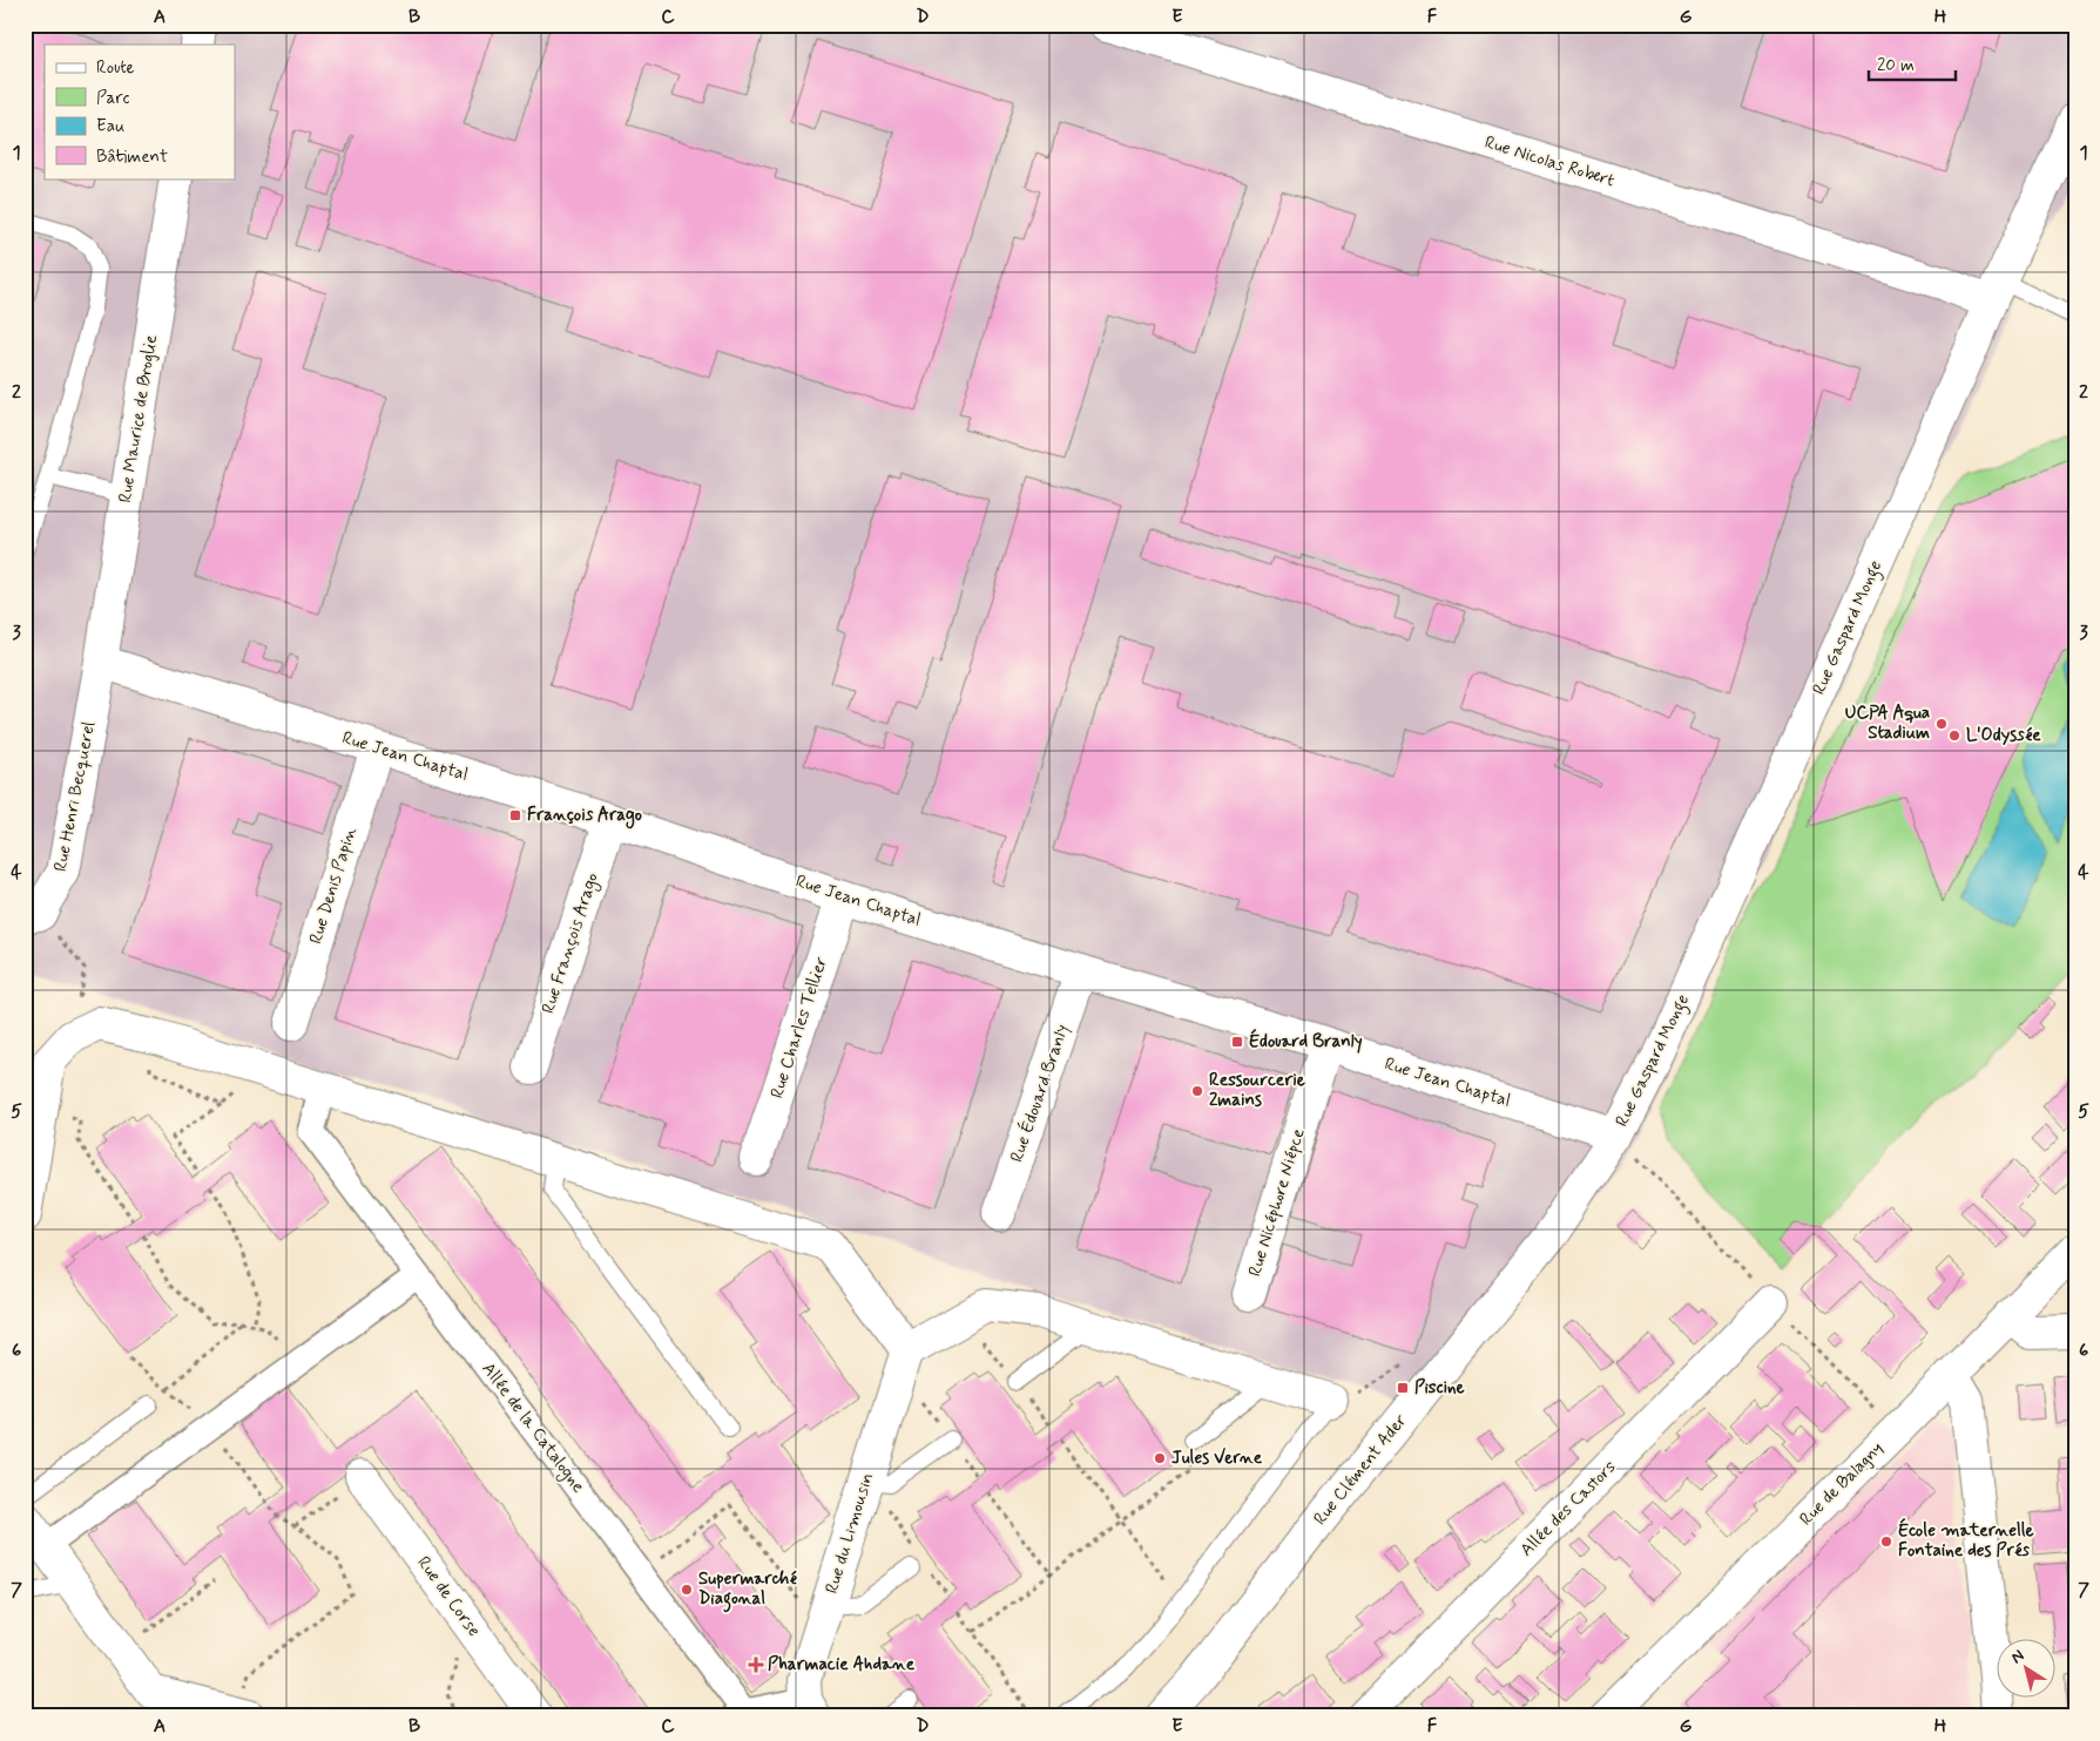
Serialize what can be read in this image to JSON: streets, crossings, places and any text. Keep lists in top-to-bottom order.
{
  "streets": {
    "street": [
      "Rue Nicolas Robert",
      "Rue Maurice de Broglie",
      "Rue Gaspard Monge",
      "Rue Jean Chaptal",
      "Rue Henri Becquerel",
      "Rue Denis Papin",
      "Rue François Arago",
      "Rue Charles Tellier",
      "Rue Édouard Branly",
      "Rue Nicéphore Niépce",
      "Allée de la Catalogne",
      "Rue Clément Ader",
      "Rue de Balagny",
      "Allée des Castors",
      "Rue du Limousin",
      "Rue de Corse"
    ]
  },
  "crossings": [
    ["Rue Nicolas Robert", "Rue Gaspard Monge"],
    ["Rue Maurice de Broglie", "Rue Jean Chaptal"],
    ["Rue Maurice de Broglie", "Rue Henri Becquerel"],
    ["Rue Gaspard Monge", "Rue Jean Chaptal"],
    ["Rue Gaspard Monge", "Rue Clément Ader"],
    ["Rue Jean Chaptal", "Rue Henri Becquerel"],
    ["Rue Jean Chaptal", "Rue Denis Papin"],
    ["Rue Jean Chaptal", "Rue François Arago"],
    ["Rue Jean Chaptal", "Rue Charles Tellier"],
    ["Rue Jean Chaptal", "Rue Édouard Branly"],
    ["Rue Jean Chaptal", "Rue Nicéphore Niépce"],
    ["Rue Jean Chaptal", "Rue Clément Ader"],
    ["Allée de la Catalogne", "Rue du Limousin"]
  ],
  "places": {
    "other": [
      "UCPA Aqua Stadium",
      "L'Odyssée",
      "Ressourcerie 2mains",
      "Jules Verne",
      "École maternelle Fontaine des Prés",
      "Supermarché Diagonal"
    ],
    "transit": ["François Arago", "Édouard Branly", "Piscine"],
    "health": ["Pharmacie Ahdane"]
  },
  "legend": [
    "Route",
    "Parc",
    "Eau",
    "Bâtiment"
  ],
  "scale_bar": "20 m",
  "north": "top left",
  "grid": {
    "columns": [
      "A",
      "B",
      "C",
      "D",
      "E",
      "F",
      "G",
      "H"
    ],
    "rows": [
      "1",
      "2",
      "3",
      "4",
      "5",
      "6",
      "7"
    ]
  }
}
